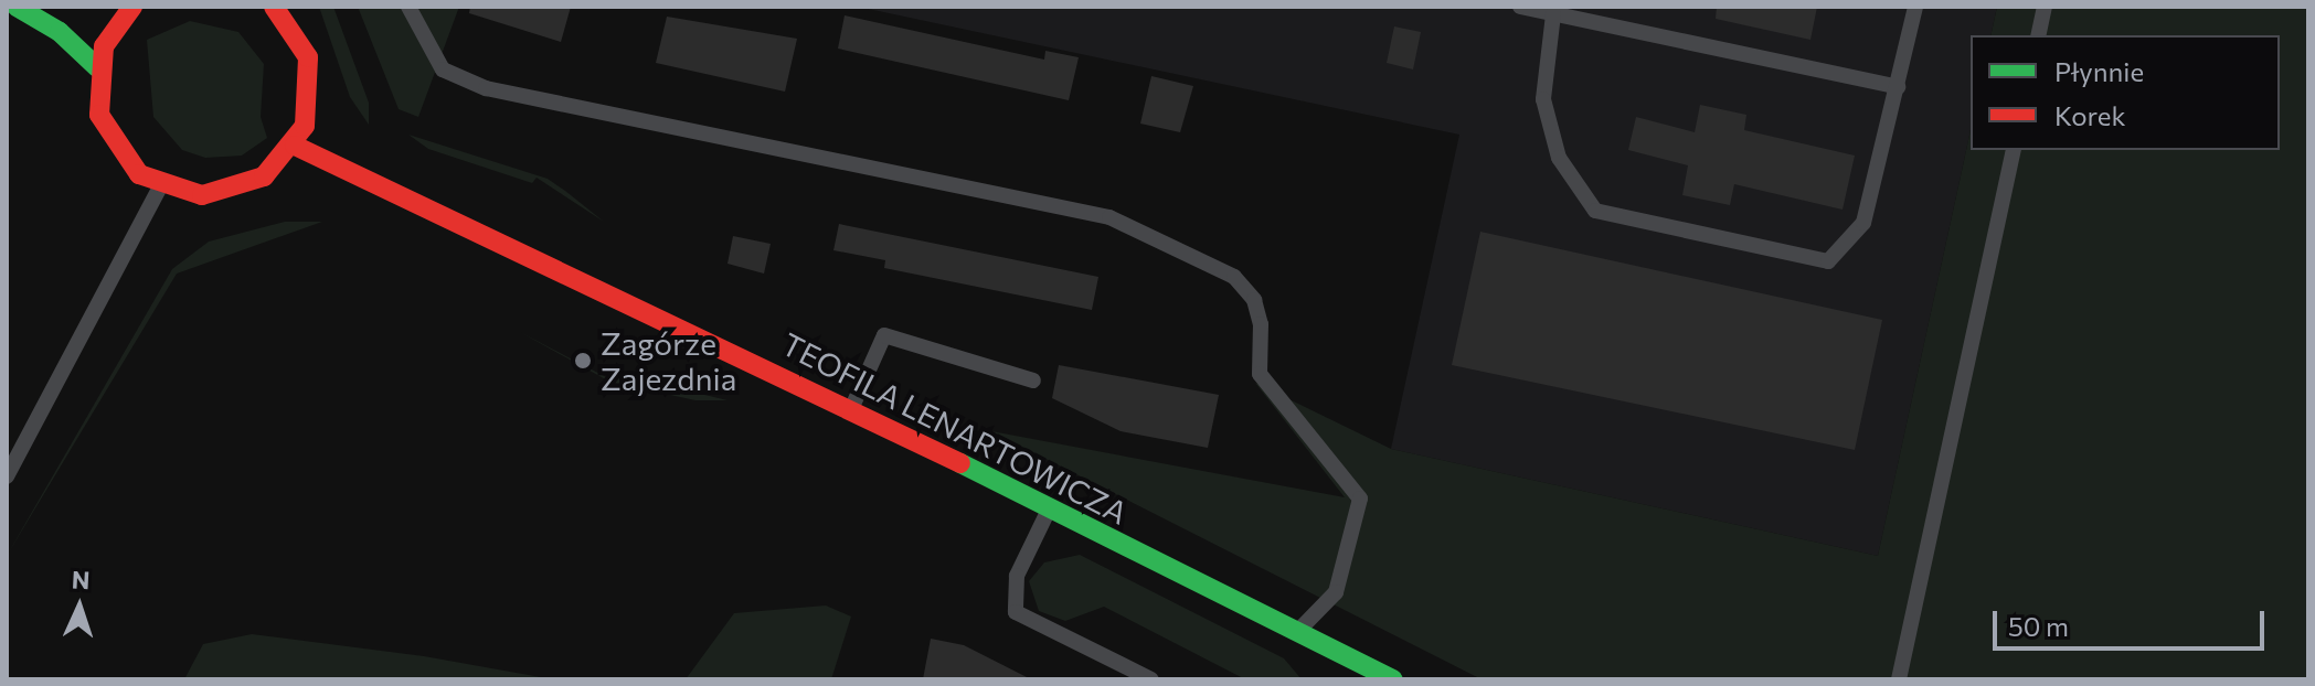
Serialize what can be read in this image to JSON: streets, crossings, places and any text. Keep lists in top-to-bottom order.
{
  "streets": {
    "street": ["TEOFILA LENARTOWICZA"]
  },
  "places": ["Zagórze Zajezdnia"],
  "legend": ["Płynnie", "Korek"],
  "scale_bar": "50 m",
  "north": "top"
}
